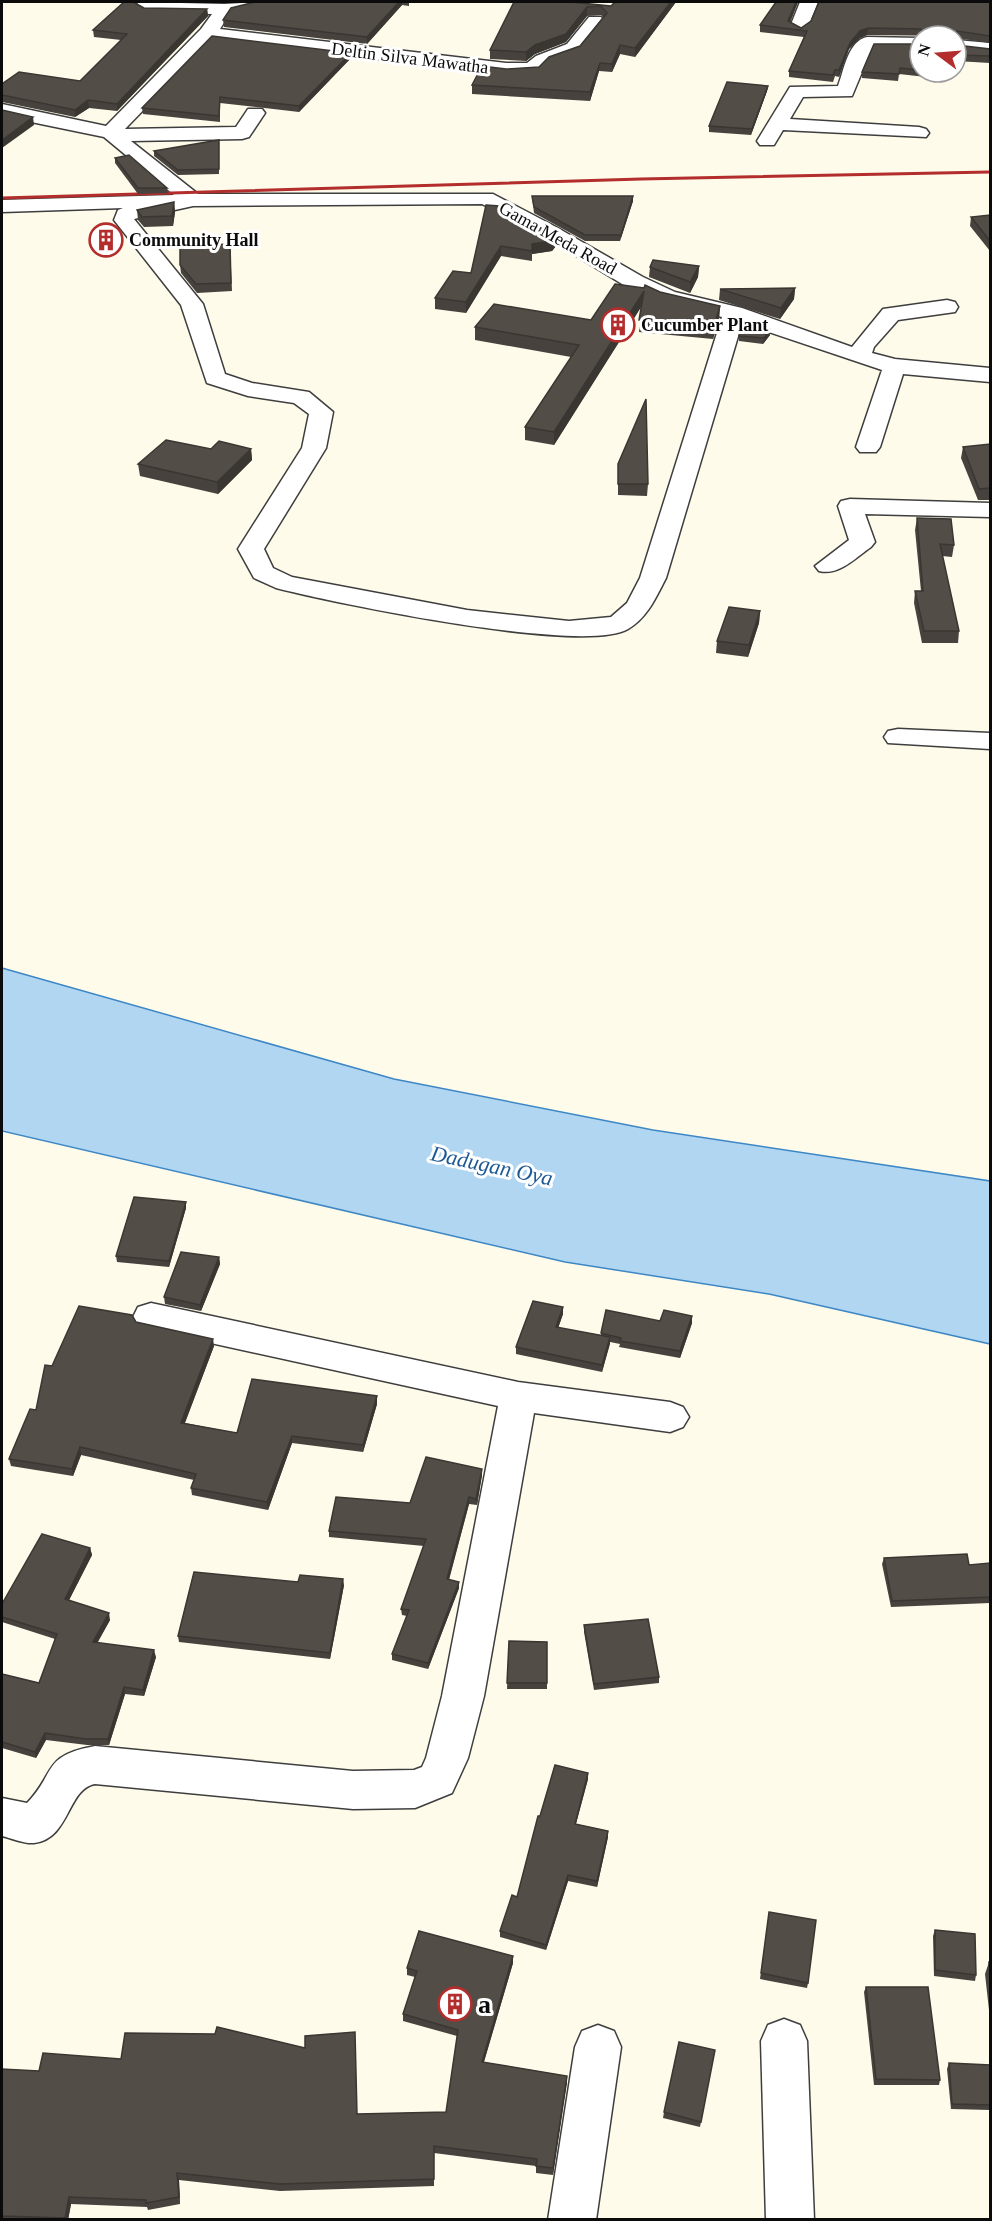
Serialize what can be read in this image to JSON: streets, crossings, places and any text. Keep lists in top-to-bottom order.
{
  "streets": {
    "street": ["Deltin Silva Mawatha", "Gama Meda Road"]
  },
  "water": ["Dadugan Oya"],
  "places": {
    "building": ["Community Hall", "Cucumber Plant", "a"]
  },
  "north": "left"
}
